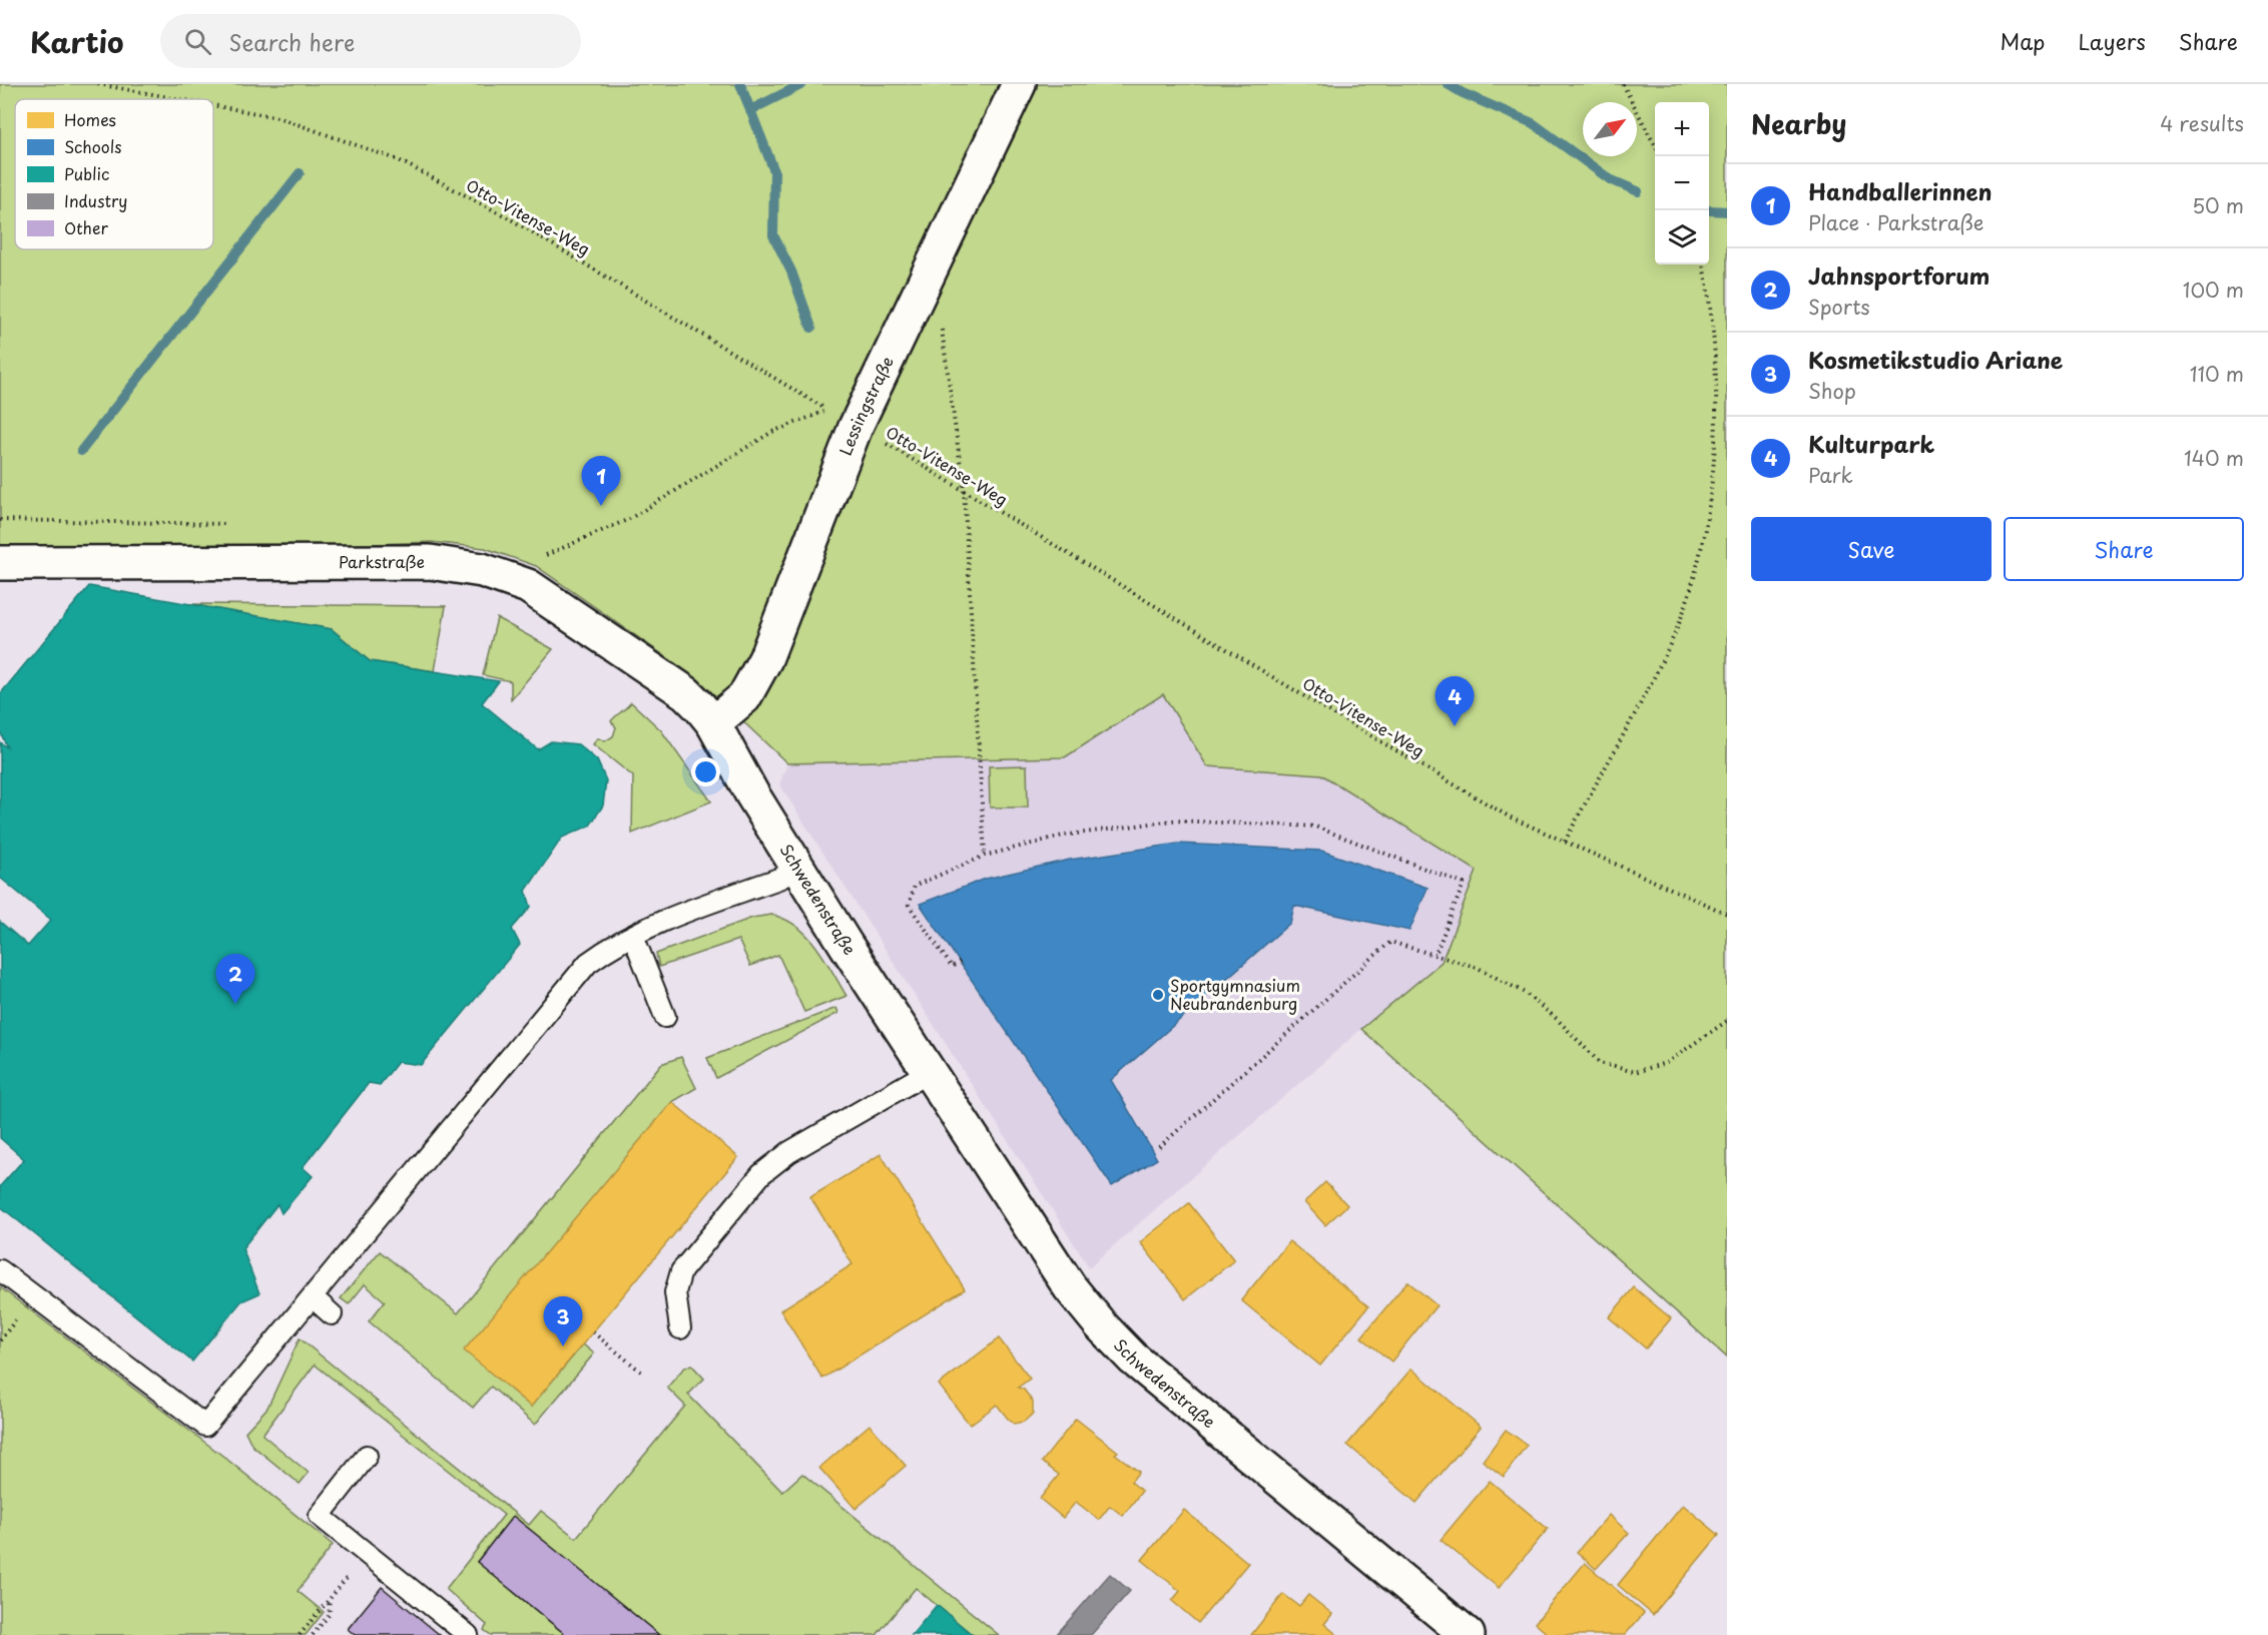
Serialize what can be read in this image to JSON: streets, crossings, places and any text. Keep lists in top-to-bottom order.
{
  "streets": {
    "street": ["Lessingstraße", "Parkstraße", "Schwedenstraße"],
    "path": ["Otto-Vitense-Weg"]
  },
  "crossings": [
    ["Otto-Vitense-Weg", "Lessingstraße"],
    ["Lessingstraße", "Parkstraße"],
    ["Lessingstraße", "Schwedenstraße"],
    ["Parkstraße", "Schwedenstraße"]
  ],
  "places": ["Sportgymnasium Neubrandenburg"],
  "legend": [
    "Homes",
    "Schools",
    "Public",
    "Industry",
    "Other"
  ],
  "north": "top right",
  "page": {
    "header": "Kartio",
    "search": "Search here",
    "nav": ["Map", "Layers", "Share"],
    "heading": ["Nearby", "4 results"],
    "map_buttons": ["+", "−"],
    "list": [
      {
        "mark": "1",
        "name": "Handballerinnen",
        "note": "Place · Parkstraße",
        "value": "50 m"
      },
      {
        "mark": "2",
        "name": "Jahnsportforum",
        "note": "Sports",
        "value": "100 m"
      },
      {
        "mark": "3",
        "name": "Kosmetikstudio Ariane",
        "note": "Shop",
        "value": "110 m"
      },
      {
        "mark": "4",
        "name": "Kulturpark",
        "note": "Park",
        "value": "140 m"
      }
    ],
    "pins": [
      "1",
      "4",
      "2",
      "3"
    ],
    "buttons": ["Save", "Share"]
  }
}
